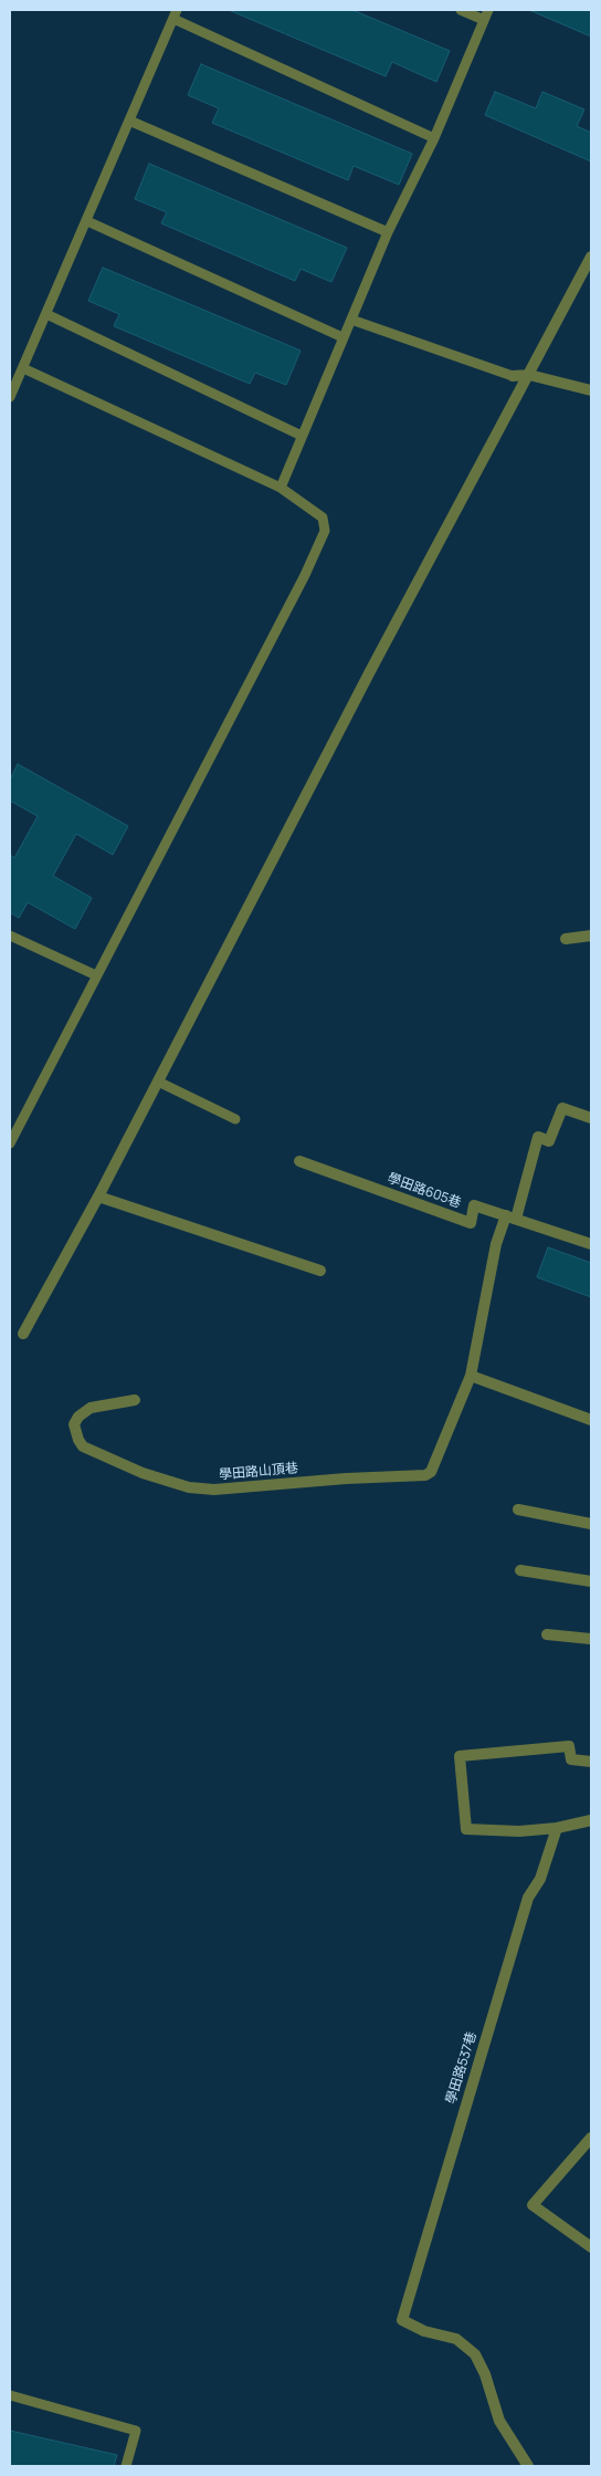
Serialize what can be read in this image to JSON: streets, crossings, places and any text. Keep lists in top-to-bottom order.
{
  "streets": {
    "street": ["學田路605巷", "學田路山頂巷", "學田路537巷"]
  },
  "crossings": [
    ["學田路605巷", "學田路山頂巷"]
  ]
}
